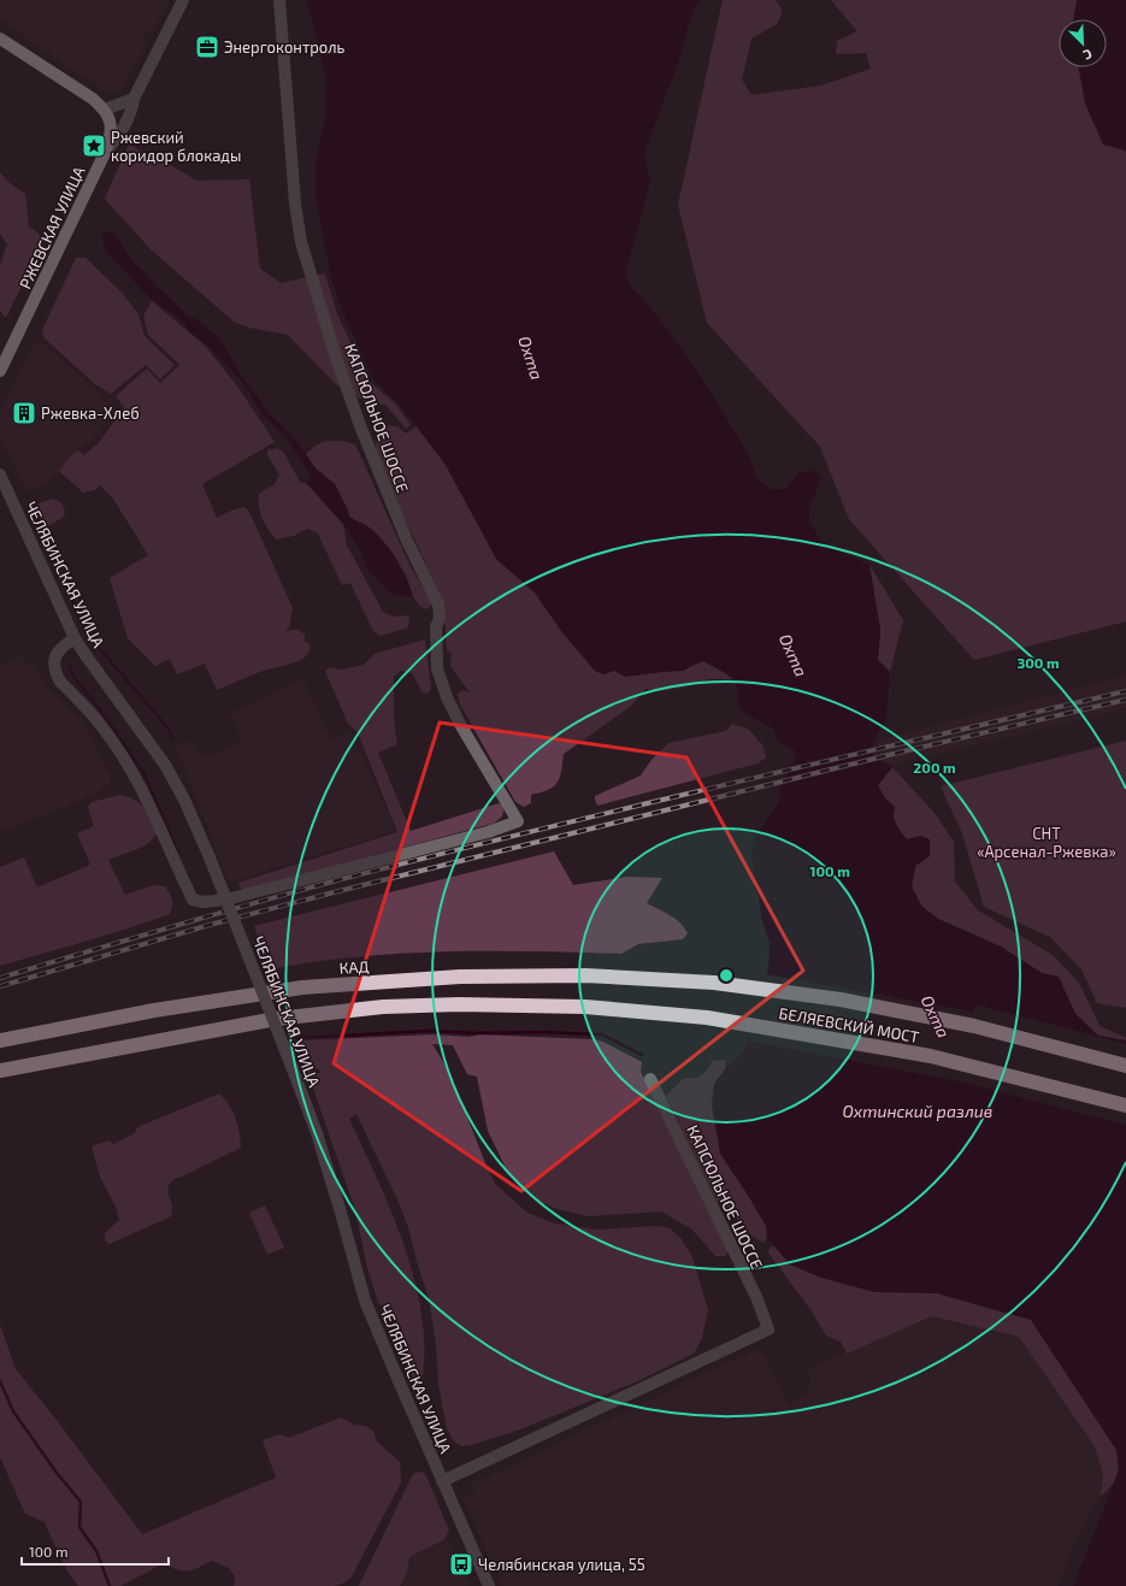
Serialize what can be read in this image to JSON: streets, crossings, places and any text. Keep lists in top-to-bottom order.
{
  "streets": {
    "highway": ["КАД", "БЕЛЯЕВСКИЙ МОСТ"],
    "main road": ["РЖЕВСКАЯ УЛИЦА"],
    "street": ["КАПСЮЛЬНОЕ ШОССЕ", "ЧЕЛЯБИНСКАЯ УЛИЦА"]
  },
  "crossings": [
    ["КАПСЮЛЬНОЕ ШОССЕ", "ЧЕЛЯБИНСКАЯ УЛИЦА"],
    ["КАД", "БЕЛЯЕВСКИЙ МОСТ"]
  ],
  "water": ["Охта", "Охтинский разлив"],
  "parks": ["СНТ «Арсенал-Ржевка»"],
  "places": {
    "office": ["Энергоконтроль"],
    "place": ["Ржевский коридор блокады"],
    "building": ["Ржевка-Хлеб"],
    "bus stop": ["Челябинская улица, 55"]
  },
  "scale_bar": "100 m",
  "north": "bottom right",
  "rings": ["300 m", "200 m", "100 m"]
}
